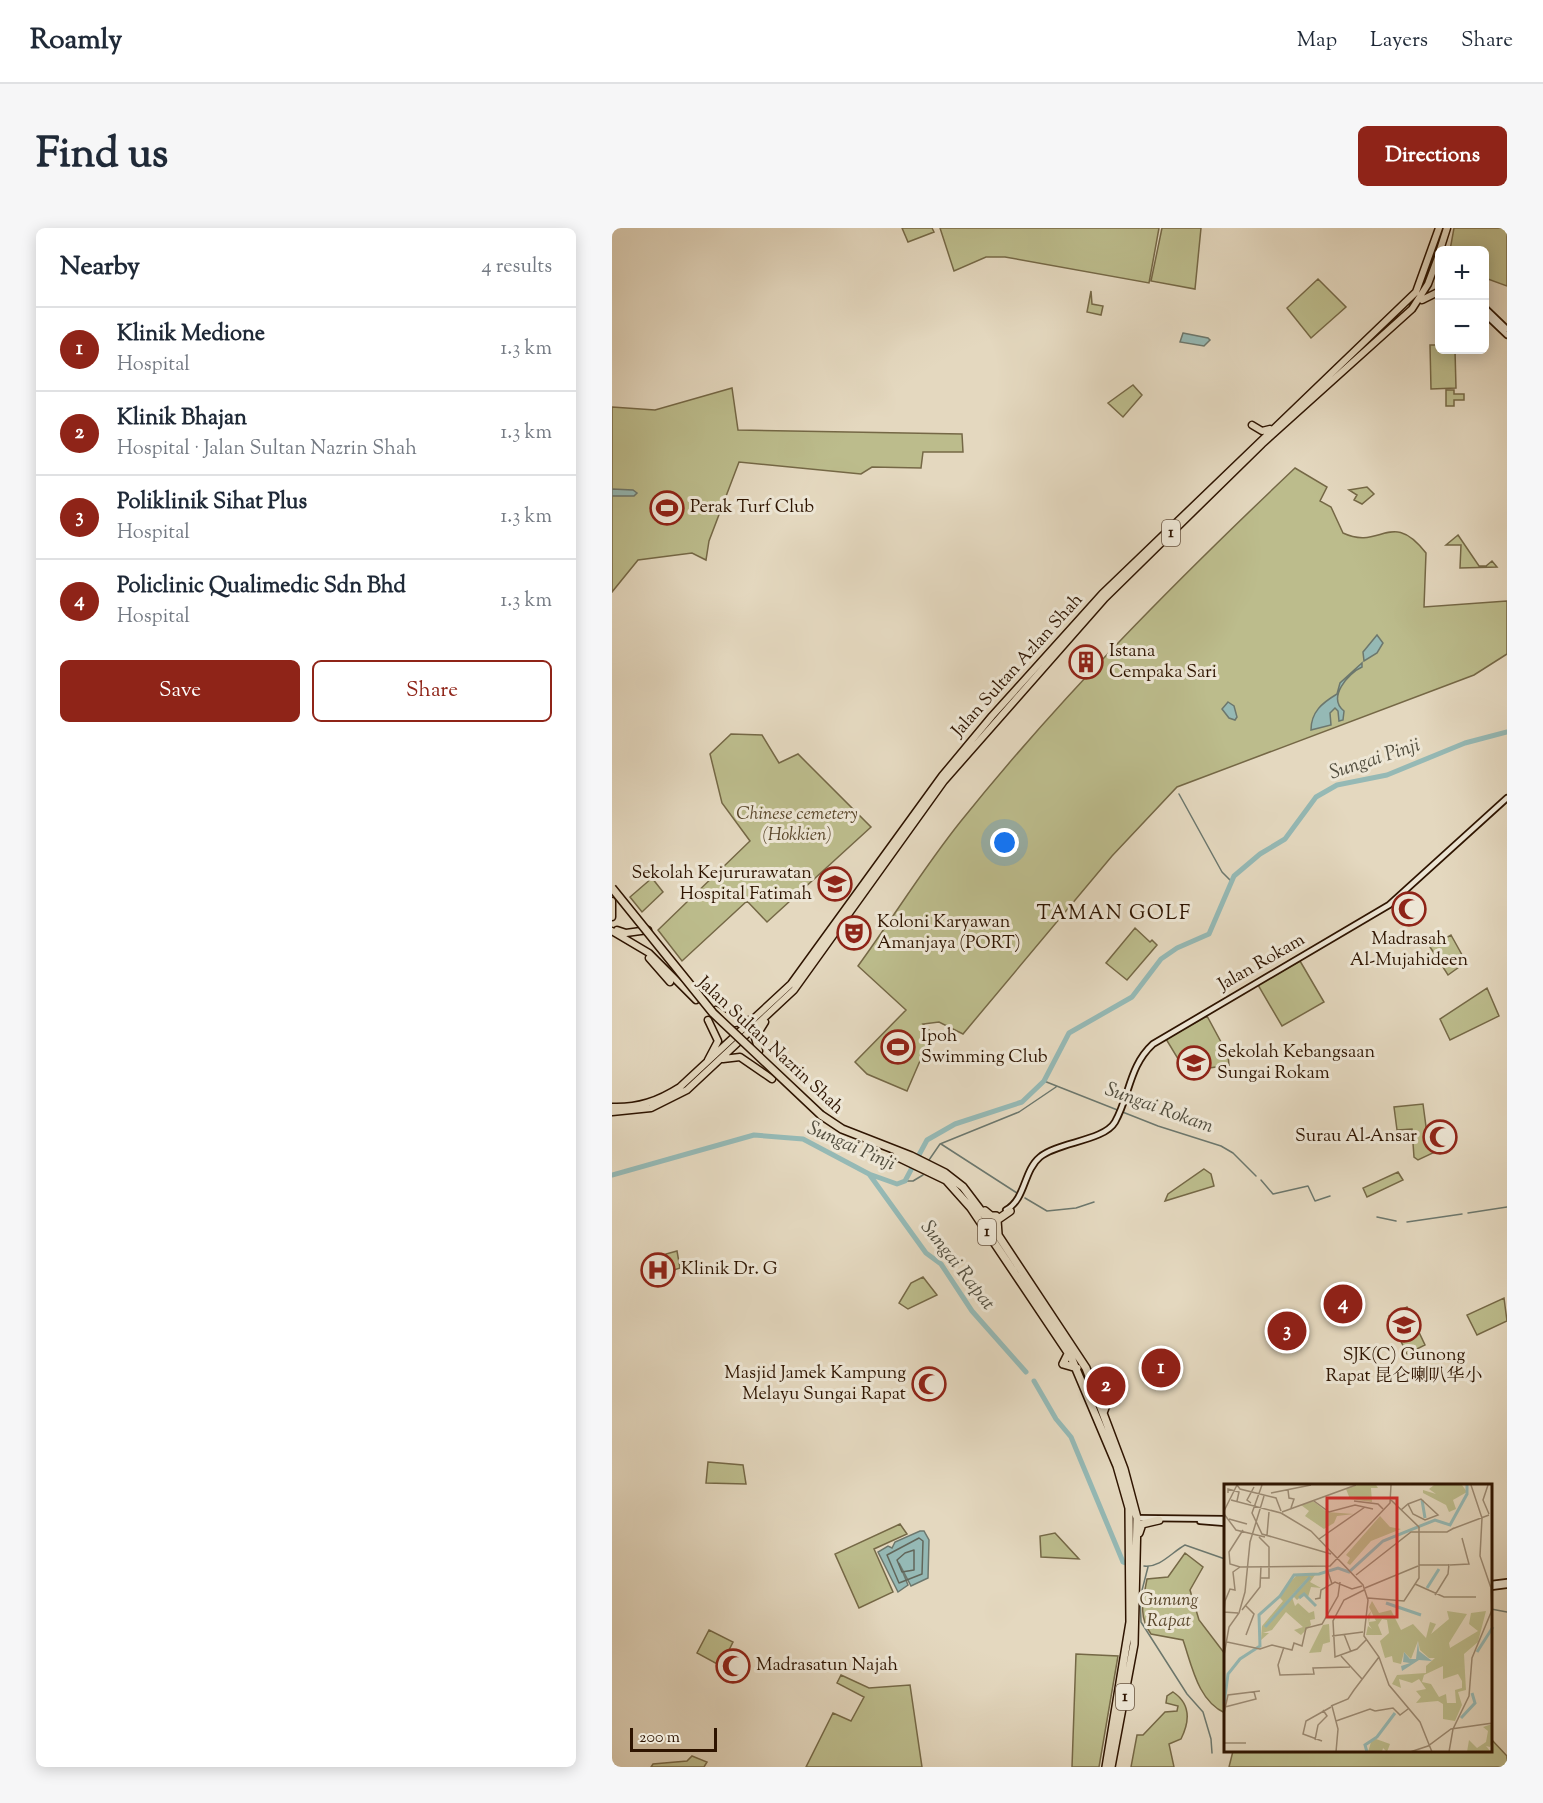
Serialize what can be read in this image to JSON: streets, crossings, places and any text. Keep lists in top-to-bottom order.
{
  "streets": {
    "highway": ["1", "Jalan Sultan Nazrin Shah"],
    "main road": ["Jalan Sultan Azlan Shah", "Jalan Rokam"]
  },
  "crossings": [
    ["1", "Jalan Sultan Nazrin Shah"],
    ["Jalan Rokam", "Jalan Sultan Nazrin Shah"]
  ],
  "districts": ["TAMAN GOLF"],
  "water": ["Sungai Pinji", "Sungai Rokam", "Sungai Rapat"],
  "parks": ["Chinese cemetery (Hokkien)", "Gunung Rapat"],
  "places": {
    "sports": ["Perak Turf Club", "Ipoh Swimming Club"],
    "building": ["Istana Cempaka Sari"],
    "school or university": ["Sekolah Kejururawatan Hospital Fatimah", "Sekolah Kebangsaan Sungai Rokam", "SJK(C) Gunong Rapat 昆仑喇叭华小"],
    "mosque": [
      "Madrasah Al-Mujahideen",
      "Surau Al-Ansar",
      "Masjid Jamek Kampung Melayu Sungai Rapat",
      "Madrasatun Najah"
    ],
    "theatre": ["Koloni Karyawan Amanjaya (PORT)"],
    "hospital": ["Klinik Dr. G"]
  },
  "scale_bar": "200 m",
  "page": {
    "header": "Roamly",
    "nav": ["Map", "Layers", "Share"],
    "title": "Find us",
    "buttons": [
      "Directions",
      ["Save", "Share"]
    ],
    "heading": ["Nearby", "4 results"],
    "map_buttons": ["+", "−"],
    "list": [
      {
        "mark": "1",
        "name": "Klinik Medione",
        "note": "Hospital",
        "value": "1.3 km"
      },
      {
        "mark": "2",
        "name": "Klinik Bhajan",
        "note": "Hospital · Jalan Sultan Nazrin Shah",
        "value": "1.3 km"
      },
      {
        "mark": "3",
        "name": "Poliklinik Sihat Plus",
        "note": "Hospital",
        "value": "1.3 km"
      },
      {
        "mark": "4",
        "name": "Policlinic Qualimedic Sdn Bhd",
        "note": "Hospital",
        "value": "1.3 km"
      }
    ],
    "pins": [
      "4",
      "3",
      "1",
      "2"
    ],
    "scale": "200 m"
  }
}
